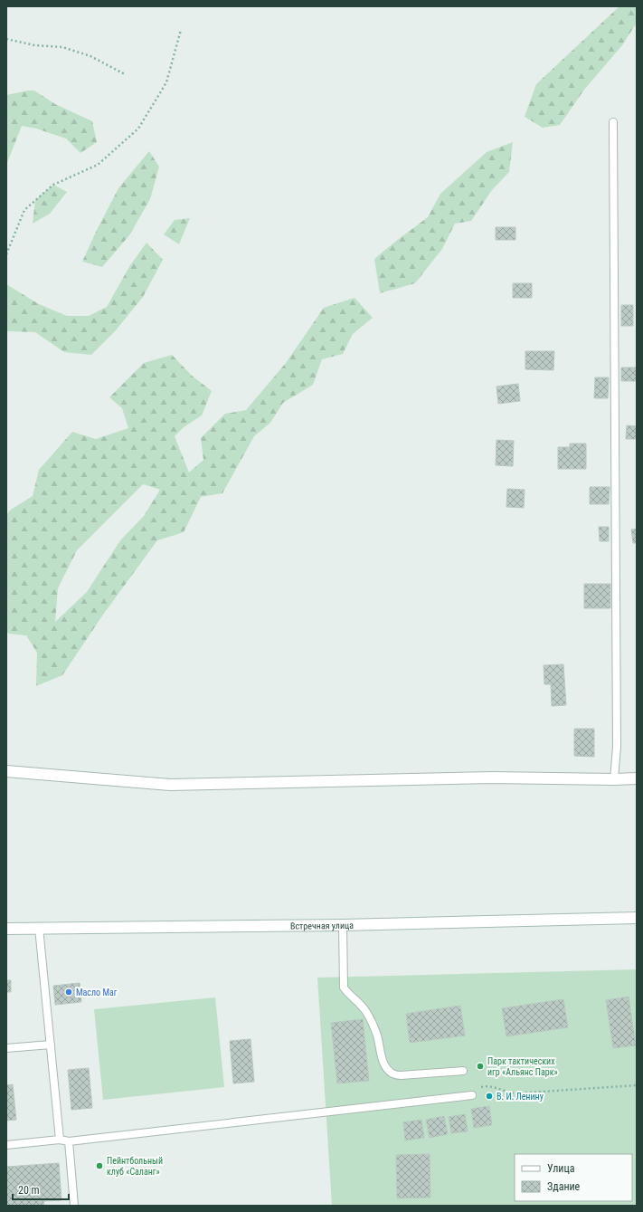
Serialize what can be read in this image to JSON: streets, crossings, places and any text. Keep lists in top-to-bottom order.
{
  "streets": {
    "main road": ["Встречная улица"]
  },
  "places": [
    "Масло Маг",
    "Парк тактических игр «Альянс Парк»",
    "В. И. Ленину",
    "Пейнтбольный клуб «Саланг»"
  ],
  "legend": ["Улица", "Здание"],
  "scale_bar": "20 m"
}
